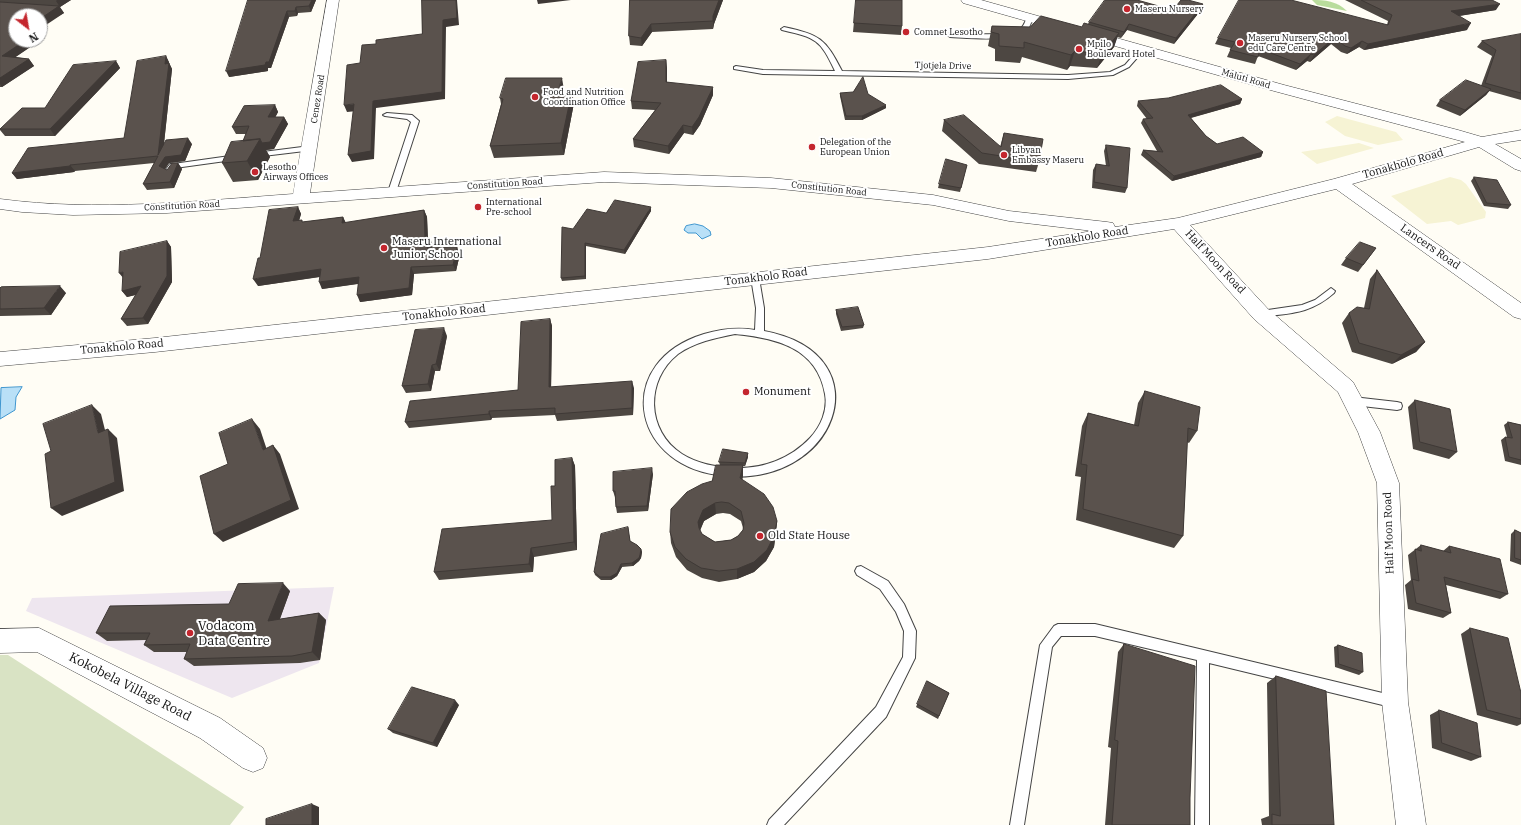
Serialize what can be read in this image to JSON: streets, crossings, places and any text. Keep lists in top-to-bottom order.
{
  "streets": {
    "street": [
      "Maluti Road",
      "Cenez Road",
      "Tonakholo Road",
      "Constitution Road",
      "Lancers Road",
      "Half Moon Road",
      "Kokobela Village Road"
    ],
    "lane": ["Tjotjela Drive"]
  },
  "crossings": [
    ["Tjotjela Drive", "Maluti Road"],
    ["Maluti Road", "Tonakholo Road"],
    ["Cenez Road", "Constitution Road"],
    ["Tonakholo Road", "Constitution Road"],
    ["Tonakholo Road", "Lancers Road"],
    ["Tonakholo Road", "Half Moon Road"]
  ],
  "places": [
    "Maseru Nursery",
    "Comnet Lesotho",
    "Maseru Nursery School edu Care Centre",
    "Mpilo Boulevard Hotel",
    "Food and Nutrition Coordination Office",
    "Delegation of the European Union",
    "Libyan Embassy Maseru",
    "Lesotho Airways Offices",
    "International Pre-school",
    "Maseru International Junior School",
    "Monument",
    "Old State House",
    "Vodacom Data Centre"
  ],
  "north": "bottom right"
}
